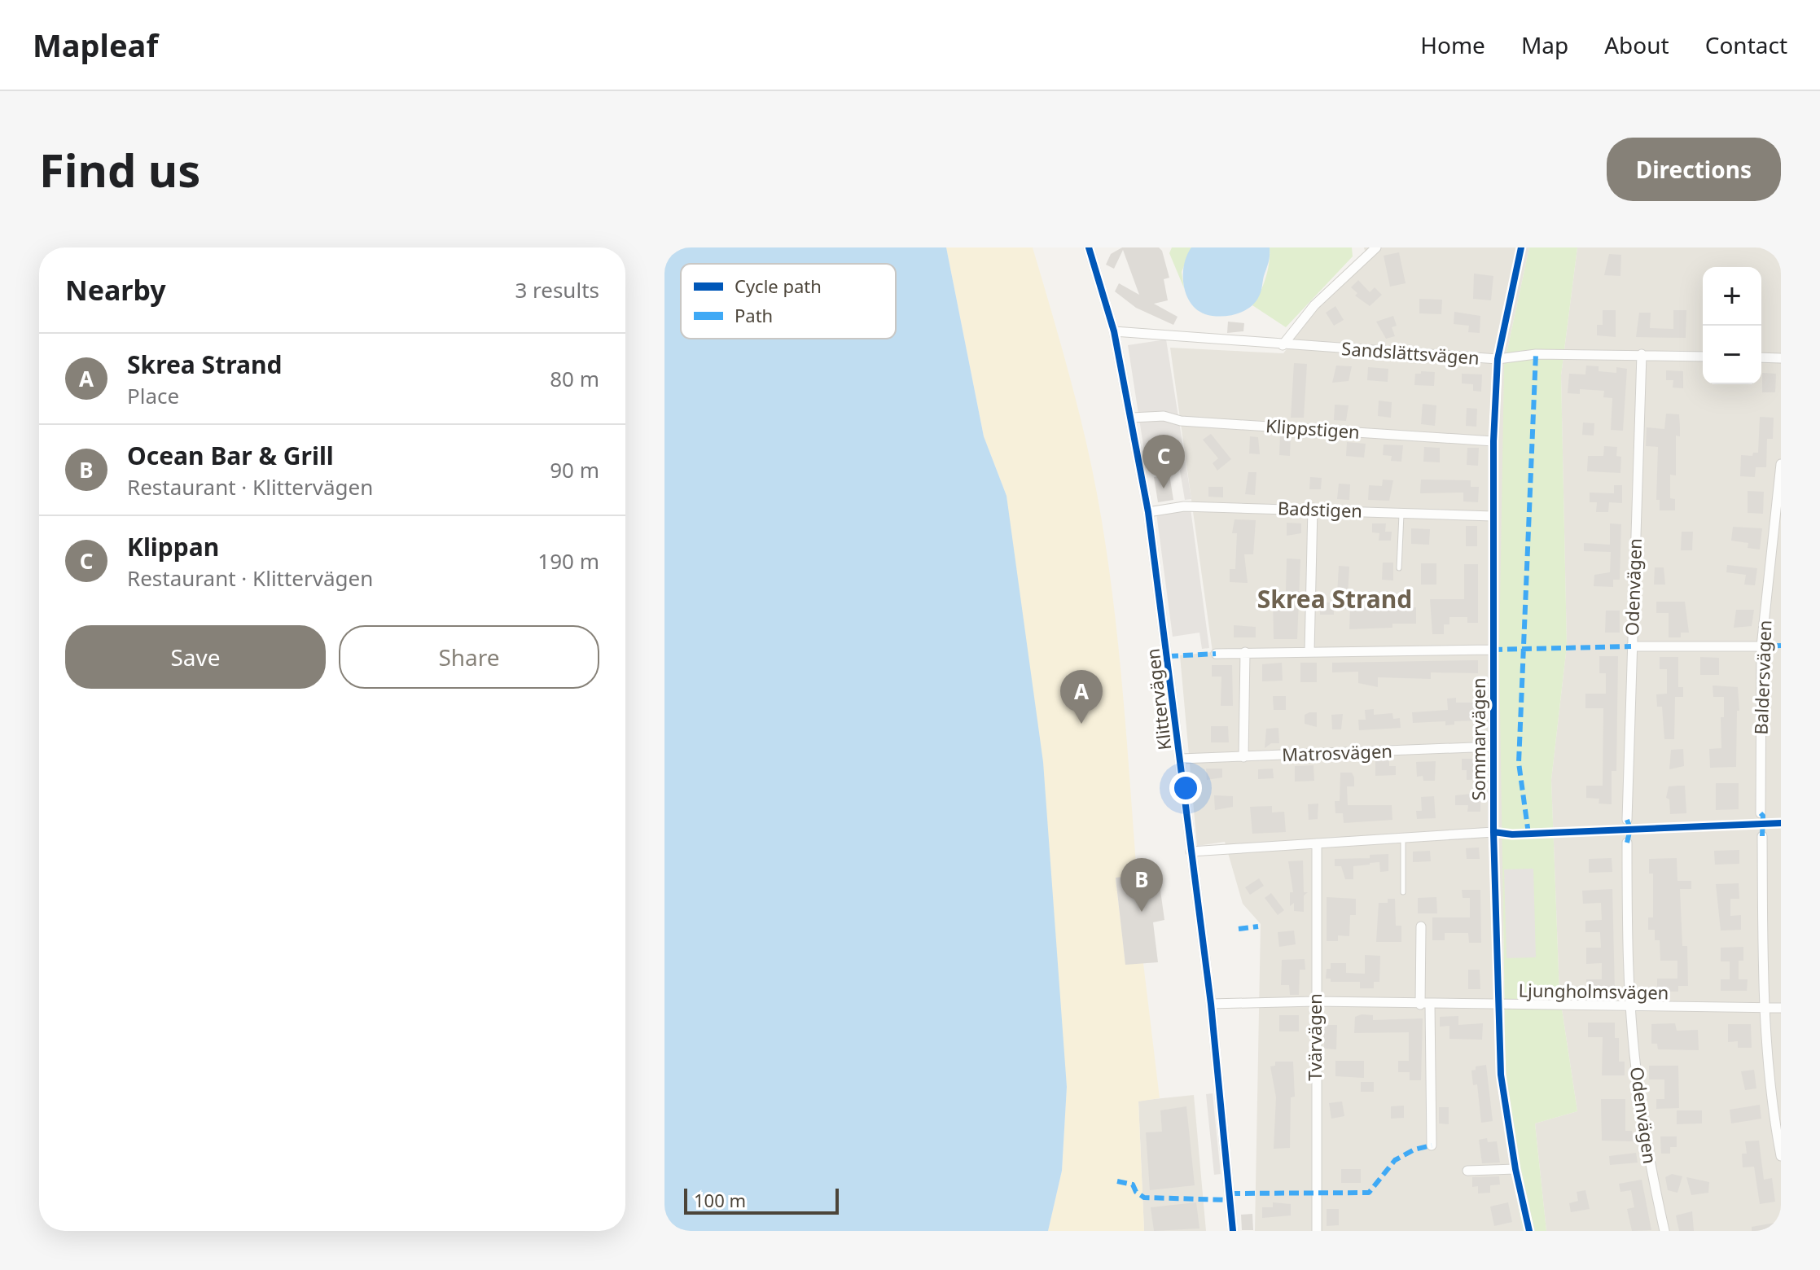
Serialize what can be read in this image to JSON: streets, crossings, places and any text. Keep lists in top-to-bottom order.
{
  "streets": {
    "street": [
      "Sandslättsvägen",
      "Klippstigen",
      "Badstigen",
      "Odenvägen",
      "Baldersvägen",
      "Klittervägen",
      "Sommarvägen",
      "Matrosvägen",
      "Ljungholmsvägen",
      "Tvärvägen"
    ]
  },
  "crossings": [
    ["Sandslättsvägen", "Odenvägen"],
    ["Sandslättsvägen", "Klittervägen"],
    ["Sandslättsvägen", "Sommarvägen"],
    ["Klippstigen", "Klittervägen"],
    ["Klippstigen", "Sommarvägen"],
    ["Badstigen", "Klittervägen"],
    ["Badstigen", "Sommarvägen"],
    ["Odenvägen", "Ljungholmsvägen"],
    ["Klittervägen", "Matrosvägen"],
    ["Klittervägen", "Ljungholmsvägen"],
    ["Sommarvägen", "Matrosvägen"],
    ["Sommarvägen", "Ljungholmsvägen"],
    ["Ljungholmsvägen", "Tvärvägen"]
  ],
  "districts": ["Skrea Strand"],
  "legend": ["Cycle path", "Path"],
  "scale_bar": "100 m",
  "page": {
    "header": "Mapleaf",
    "nav": [
      "Home",
      "Map",
      "About",
      "Contact"
    ],
    "buttons": [
      "Directions",
      ["Save", "Share"]
    ],
    "title": "Find us",
    "heading": ["Nearby", "3 results"],
    "map_buttons": ["+", "−"],
    "list": [
      {
        "mark": "A",
        "name": "Skrea Strand",
        "note": "Place",
        "value": "80 m"
      },
      {
        "mark": "B",
        "name": "Ocean Bar & Grill",
        "note": "Restaurant · Klittervägen",
        "value": "90 m"
      },
      {
        "mark": "C",
        "name": "Klippan",
        "note": "Restaurant · Klittervägen",
        "value": "190 m"
      }
    ],
    "pins": ["C", "A", "B"],
    "scale": "100 m"
  }
}
